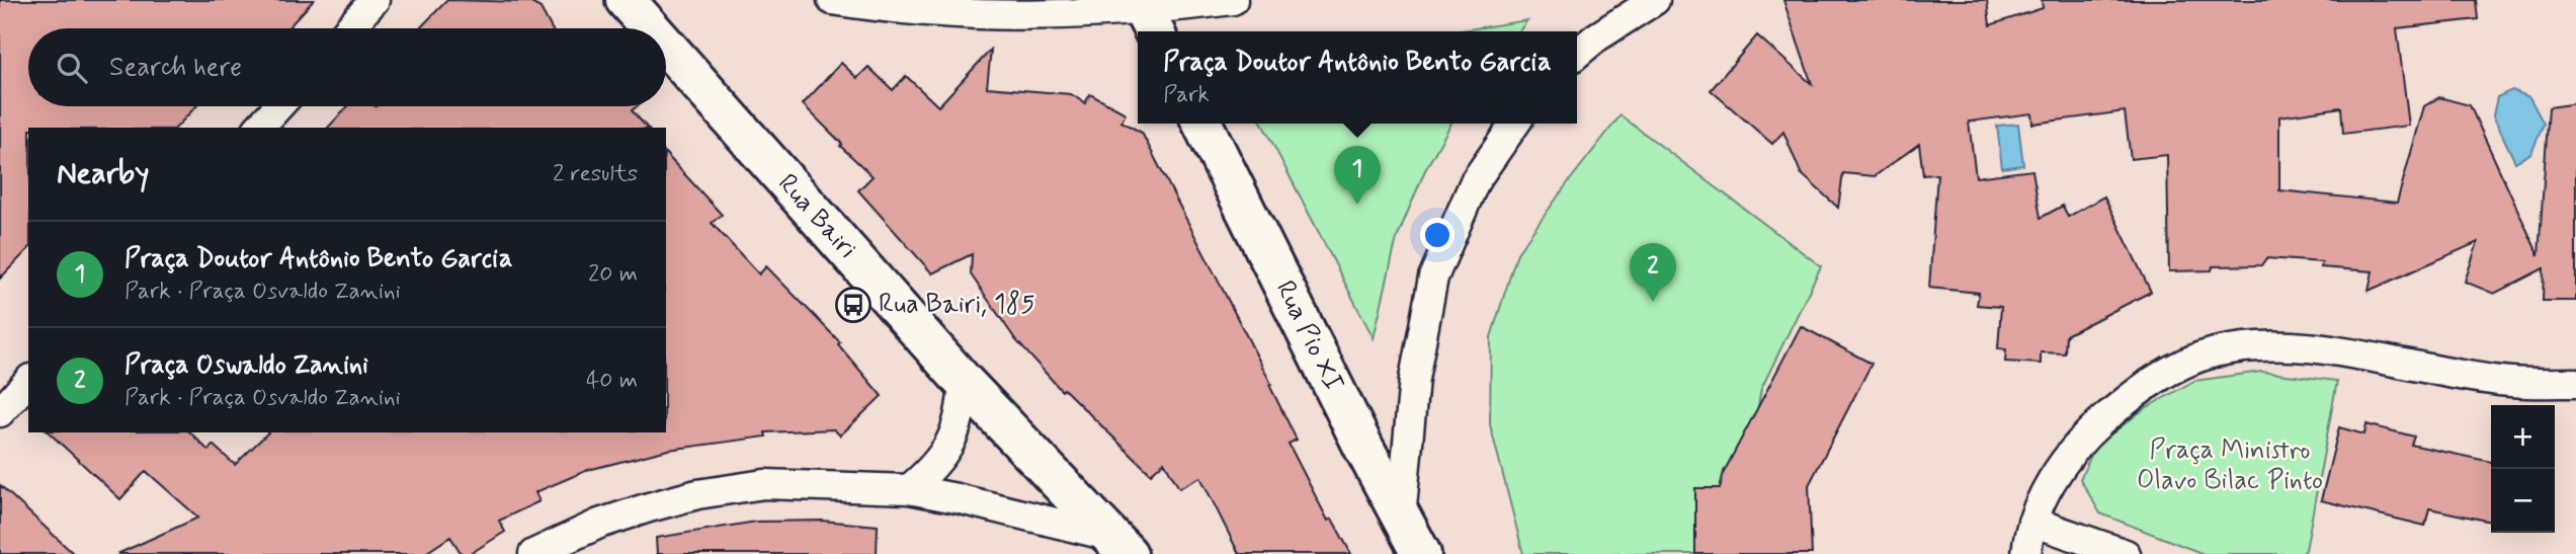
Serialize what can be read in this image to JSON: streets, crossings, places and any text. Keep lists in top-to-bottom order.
{
  "streets": {
    "main road": ["Rua Bairi", "Rua Pio XI"]
  },
  "parks": ["Praça Ministro Olavo Bilac Pinto"],
  "places": {
    "bus stop": ["Rua Bairi, 185"]
  },
  "page": {
    "search": "Search here",
    "popup": ["Praça Doutor Antônio Bento Garcia", "Park"],
    "heading": ["Nearby", "2 results"],
    "pins": ["1", "2"],
    "list": [
      {
        "mark": "1",
        "name": "Praça Doutor Antônio Bento Garcia",
        "note": "Park · Praça Osvaldo Zanini",
        "value": "20 m"
      },
      {
        "mark": "2",
        "name": "Praça Oswaldo Zanini",
        "note": "Park · Praça Osvaldo Zanini",
        "value": "40 m"
      }
    ],
    "map_buttons": ["+", "−"]
  }
}
